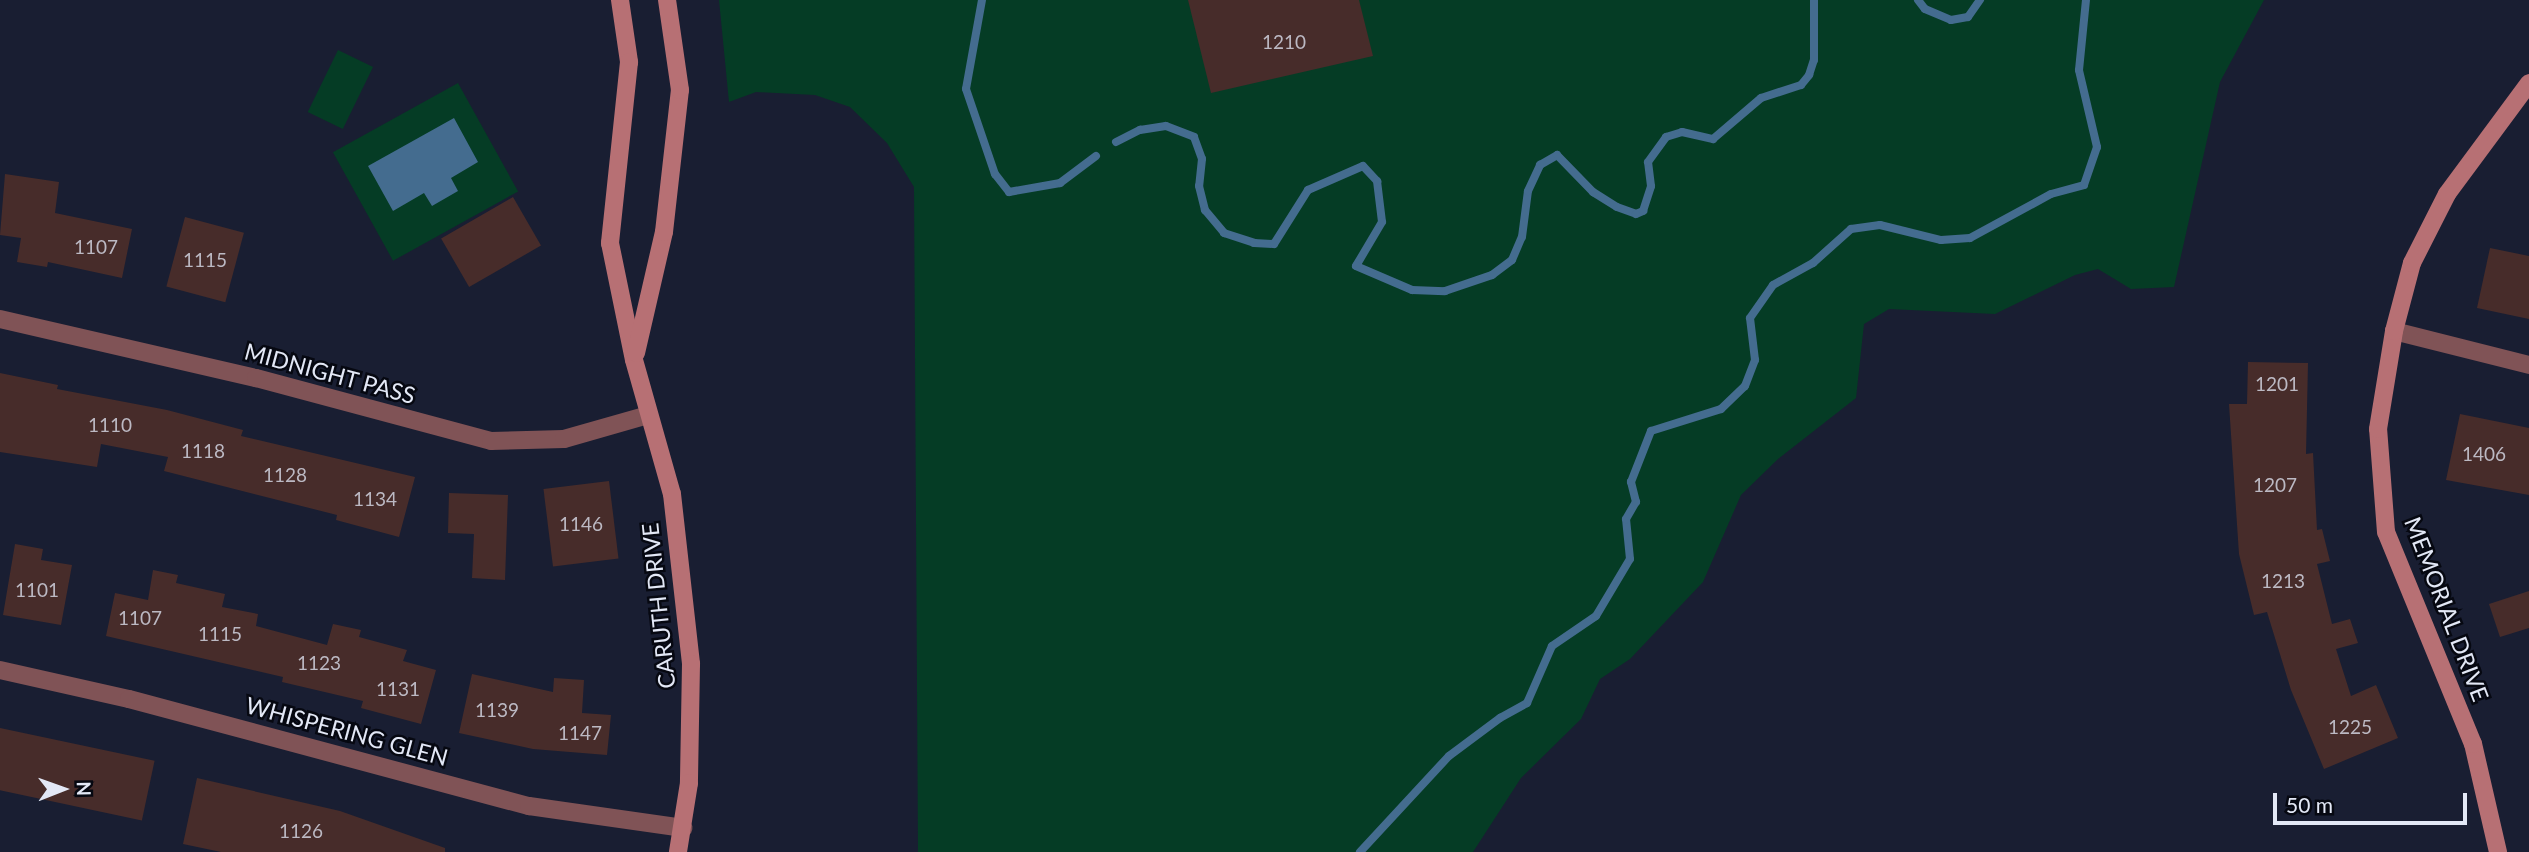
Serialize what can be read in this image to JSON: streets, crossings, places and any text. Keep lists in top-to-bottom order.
{
  "streets": {
    "street": [
      "MIDNIGHT PASS",
      "CARUTH DRIVE",
      "MEMORIAL DRIVE",
      "WHISPERING GLEN"
    ]
  },
  "crossings": [
    ["MIDNIGHT PASS", "CARUTH DRIVE"],
    ["CARUTH DRIVE", "WHISPERING GLEN"]
  ],
  "house_numbers": [
    "1210",
    "1107",
    "1115",
    "1201",
    "1110",
    "1118",
    "1406",
    "1128",
    "1207",
    "1134",
    "1146",
    "1213",
    "1101",
    "1107",
    "1115",
    "1123",
    "1131",
    "1139",
    "1225",
    "1147",
    "1126"
  ],
  "scale_bar": "50 m",
  "north": "right"
}
